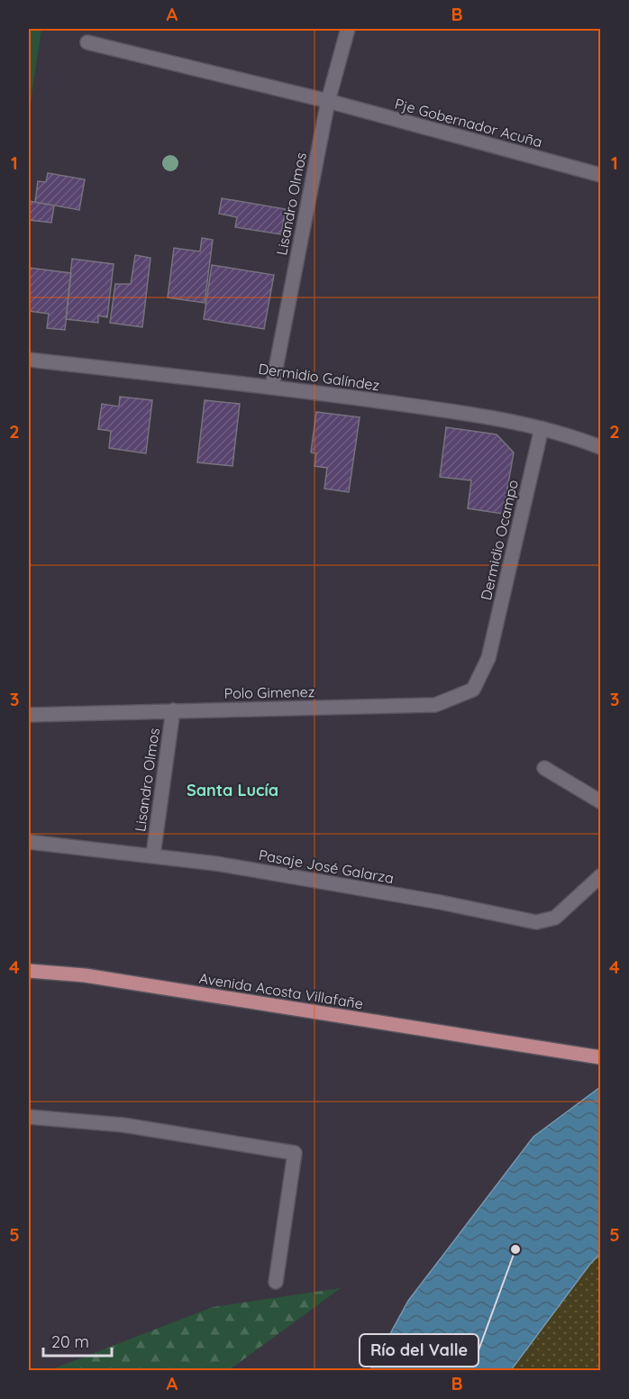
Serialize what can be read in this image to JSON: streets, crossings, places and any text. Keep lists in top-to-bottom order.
{
  "streets": {
    "main road": ["Avenida Acosta Villafañe"],
    "street": [
      "Pje Gobernador Acuña",
      "Lisandro Olmos",
      "Dermidio Galíndez",
      "Dermidio Ocampo",
      "Polo Gimenez",
      "Pasaje José Galarza"
    ]
  },
  "crossings": [
    ["Pje Gobernador Acuña", "Lisandro Olmos"],
    ["Lisandro Olmos", "Dermidio Galíndez"],
    ["Lisandro Olmos", "Polo Gimenez"],
    ["Lisandro Olmos", "Pasaje José Galarza"],
    ["Dermidio Galíndez", "Dermidio Ocampo"],
    ["Dermidio Ocampo", "Polo Gimenez"]
  ],
  "districts": ["Santa Lucía"],
  "places": ["Río del Valle"],
  "scale_bar": "20 m",
  "grid": {
    "columns": ["A", "B"],
    "rows": [
      "1",
      "2",
      "3",
      "4",
      "5"
    ]
  }
}
